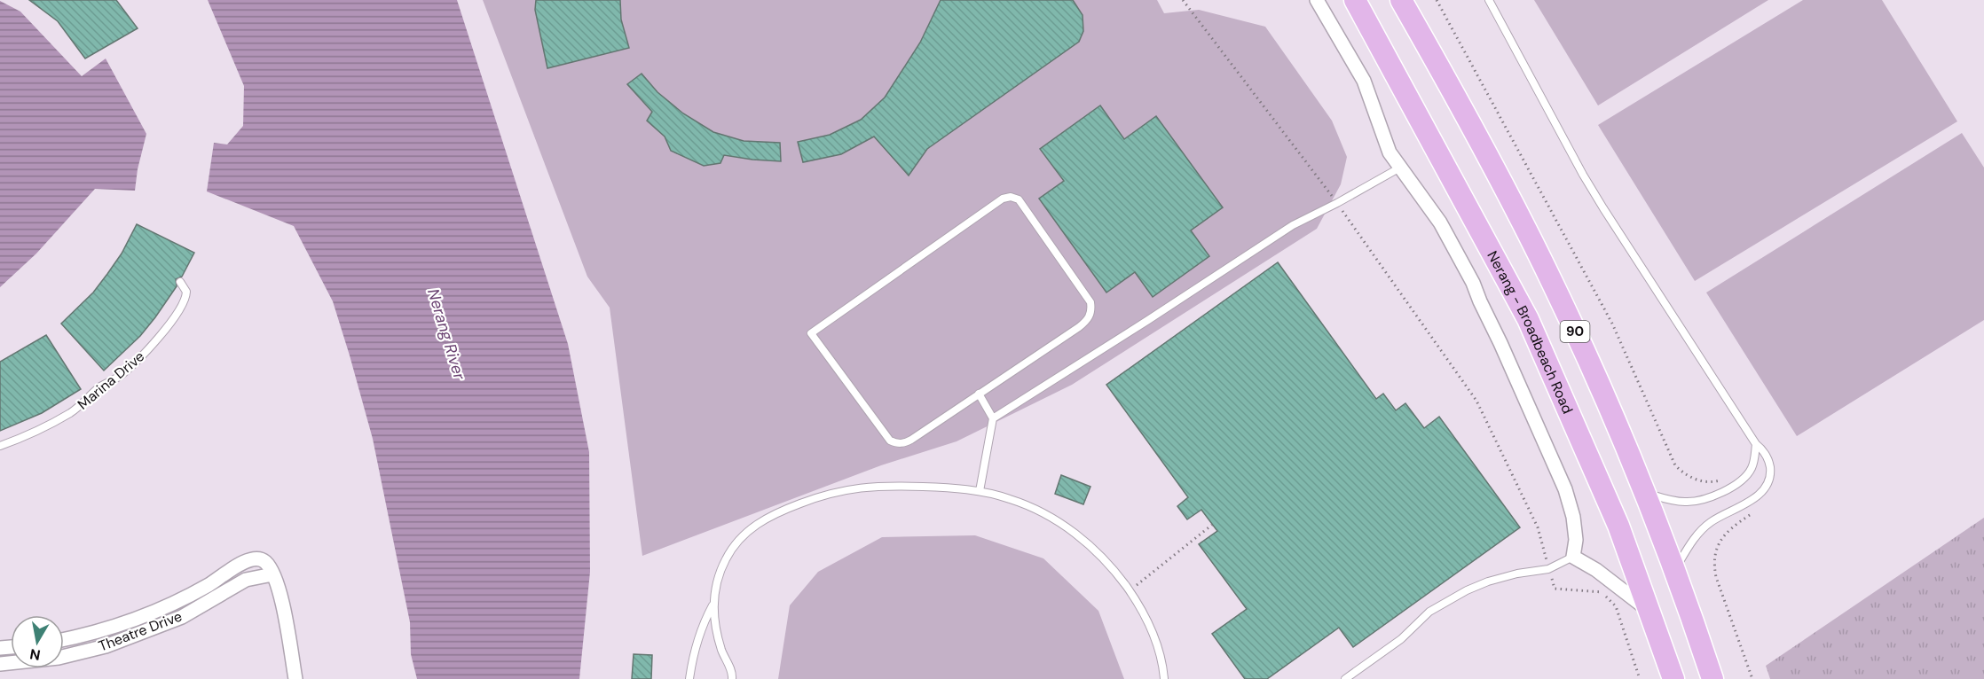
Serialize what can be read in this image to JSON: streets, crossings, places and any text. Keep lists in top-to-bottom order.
{
  "streets": {
    "main road": ["90", "Nerang - Broadbeach Road"],
    "street": ["Theatre Drive"],
    "lane": ["Marina Drive"]
  },
  "water": ["Nerang River"],
  "north": "bottom"
}
